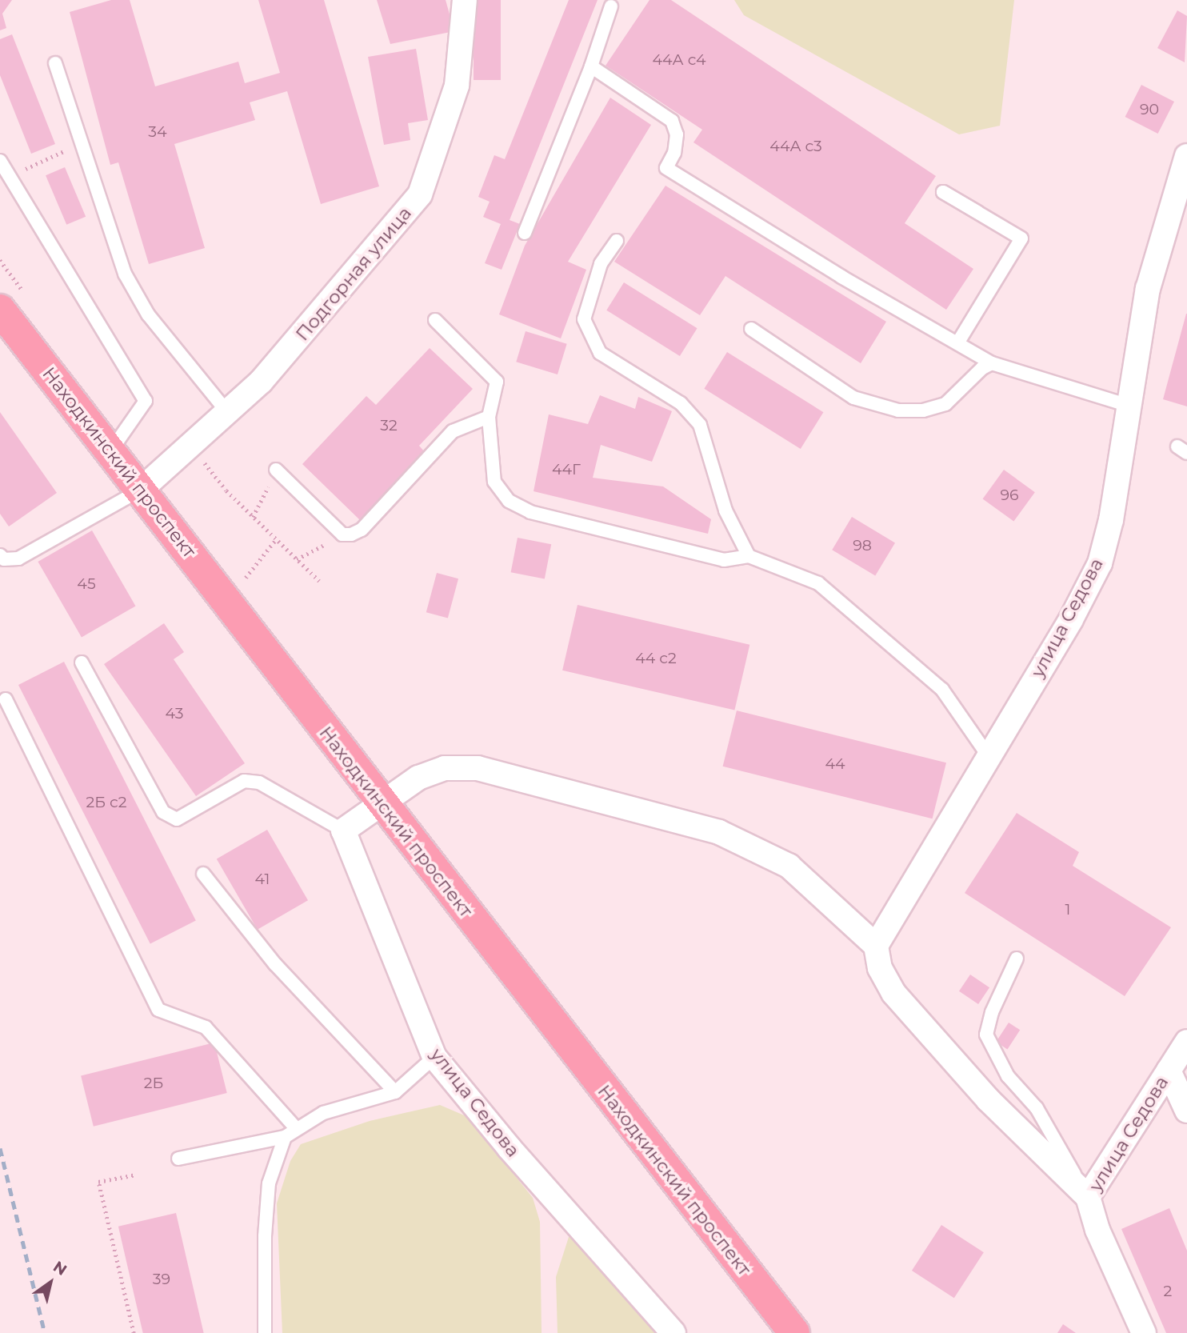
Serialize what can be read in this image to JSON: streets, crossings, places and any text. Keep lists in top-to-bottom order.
{
  "streets": {
    "main road": ["Находкинский проспект"],
    "street": ["Подгорная улица", "улица Седова"]
  },
  "crossings": [
    ["Подгорная улица", "Находкинский проспект"]
  ],
  "house_numbers": [
    "44А с4",
    "90",
    "34",
    "44А с3",
    "32",
    "44Г",
    "96",
    "98",
    "45",
    "44 с2",
    "43",
    "44",
    "2Б с2",
    "41",
    "1",
    "2Б",
    "39",
    "2"
  ],
  "north": "top right"
}
